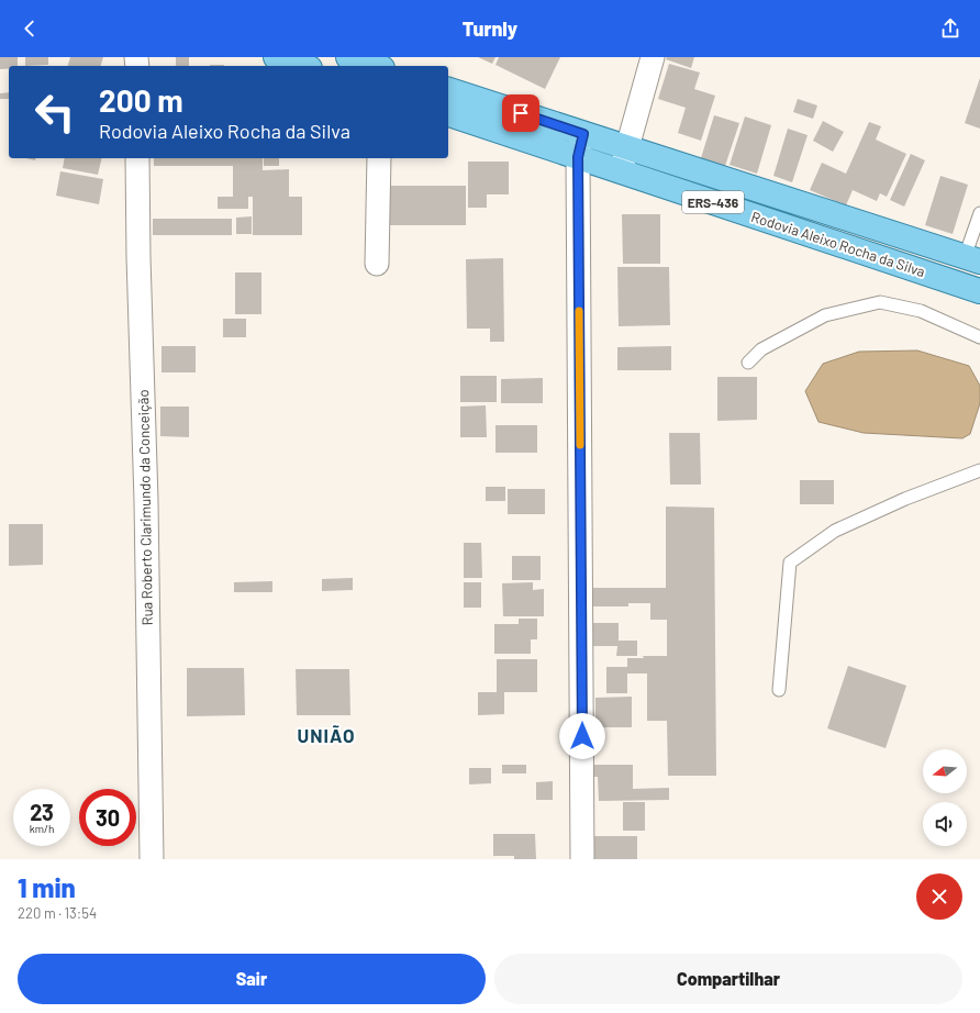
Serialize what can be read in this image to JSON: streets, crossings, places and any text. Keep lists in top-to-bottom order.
{
  "streets": {
    "main road": ["ERS-436", "Rodovia Aleixo Rocha da Silva"],
    "street": ["Rua Roberto Clarimundo da Conceição"]
  },
  "districts": ["UNIÃO"],
  "north": "left",
  "page": {
    "header": "Turnly",
    "turn": ["200 m", "Rodovia Aleixo Rocha da Silva"],
    "speed": "23 km/h",
    "limit": "30",
    "heading": ["1 min", "220 m · 13:54"],
    "buttons": ["Sair", "Compartilhar"]
  }
}
